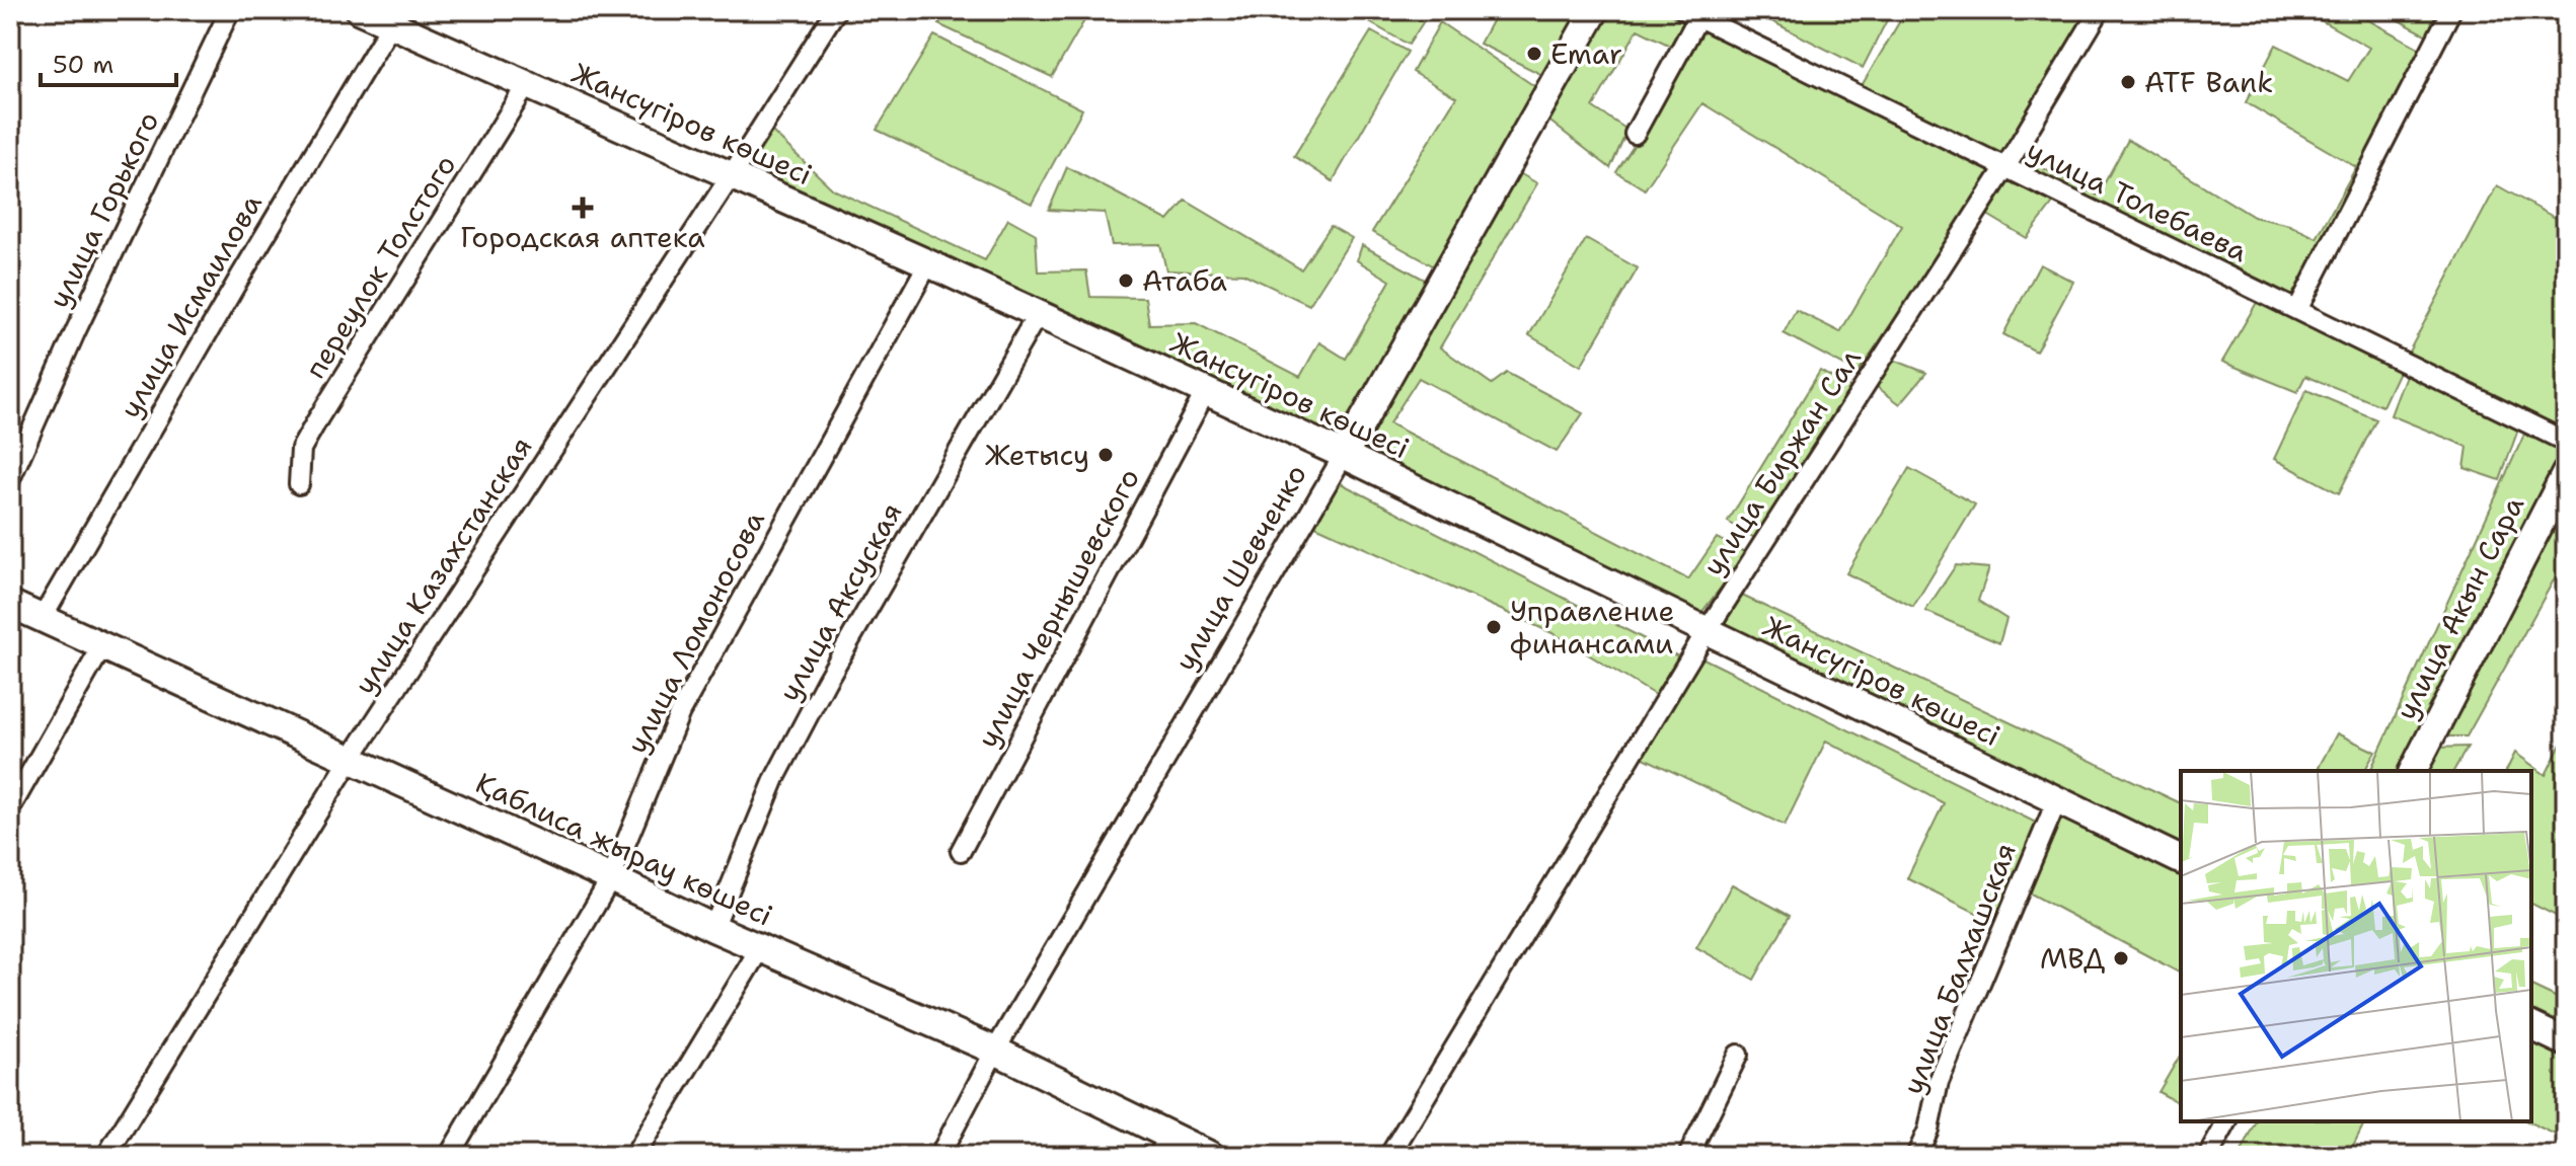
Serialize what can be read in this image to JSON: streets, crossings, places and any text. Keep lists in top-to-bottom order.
{
  "streets": {
    "main road": [
      "Жансүгіров көшесі",
      "улица Шевченко",
      "улица Акын Сара",
      "Қаблиса жырау көшесі"
    ],
    "street": [
      "улица Толебаева",
      "улица Горького",
      "переулок Толстого",
      "улица Исмаилова",
      "улица Биржан Сал",
      "улица Казахстанская",
      "улица Аксуская",
      "улица Чернышевского",
      "улица Ломоносова",
      "улица Балхашская"
    ]
  },
  "crossings": [
    ["Жансүгіров көшесі", "переулок Толстого"],
    ["Жансүгіров көшесі", "улица Исмаилова"],
    ["Жансүгіров көшесі", "улица Биржан Сал"],
    ["Жансүгіров көшесі", "улица Казахстанская"],
    ["Жансүгіров көшесі", "улица Шевченко"],
    ["Жансүгіров көшесі", "улица Аксуская"],
    ["Жансүгіров көшесі", "улица Чернышевского"],
    ["Жансүгіров көшесі", "улица Ломоносова"],
    ["Жансүгіров көшесі", "улица Балхашская"],
    ["улица Толебаева", "улица Биржан Сал"],
    ["улица Исмаилова", "Қаблиса жырау көшесі"],
    ["улица Казахстанская", "Қаблиса жырау көшесі"],
    ["улица Шевченко", "Қаблиса жырау көшесі"],
    ["улица Аксуская", "Қаблиса жырау көшесі"],
    ["улица Ломоносова", "Қаблиса жырау көшесі"]
  ],
  "places": {
    "other": [
      "Emar",
      "ATF Bank",
      "Атаба",
      "Жетысу",
      "Управление финансами",
      "МВД"
    ],
    "health": ["Городская аптека"]
  },
  "scale_bar": "50 m"
}
